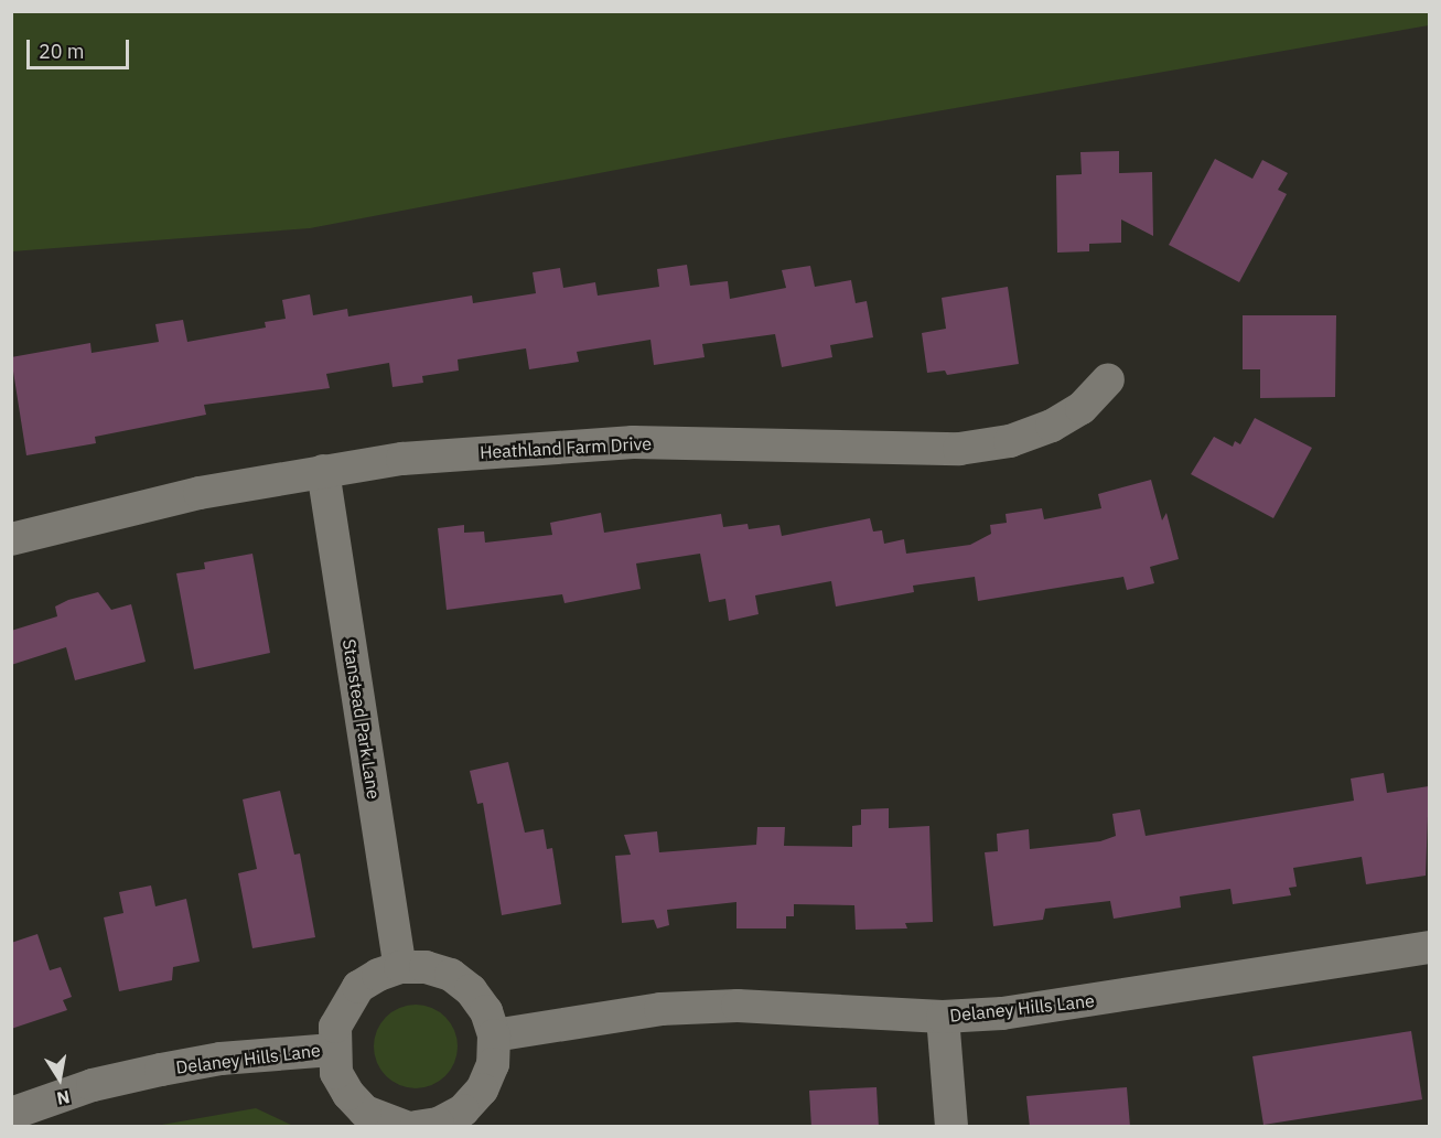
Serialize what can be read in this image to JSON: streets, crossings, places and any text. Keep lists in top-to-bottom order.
{
  "streets": {
    "street": ["Heathland Farm Drive", "Stanstead Park Lane", "Delaney Hills Lane"]
  },
  "crossings": [
    ["Heathland Farm Drive", "Stanstead Park Lane"]
  ],
  "scale_bar": "20 m",
  "north": "bottom"
}
